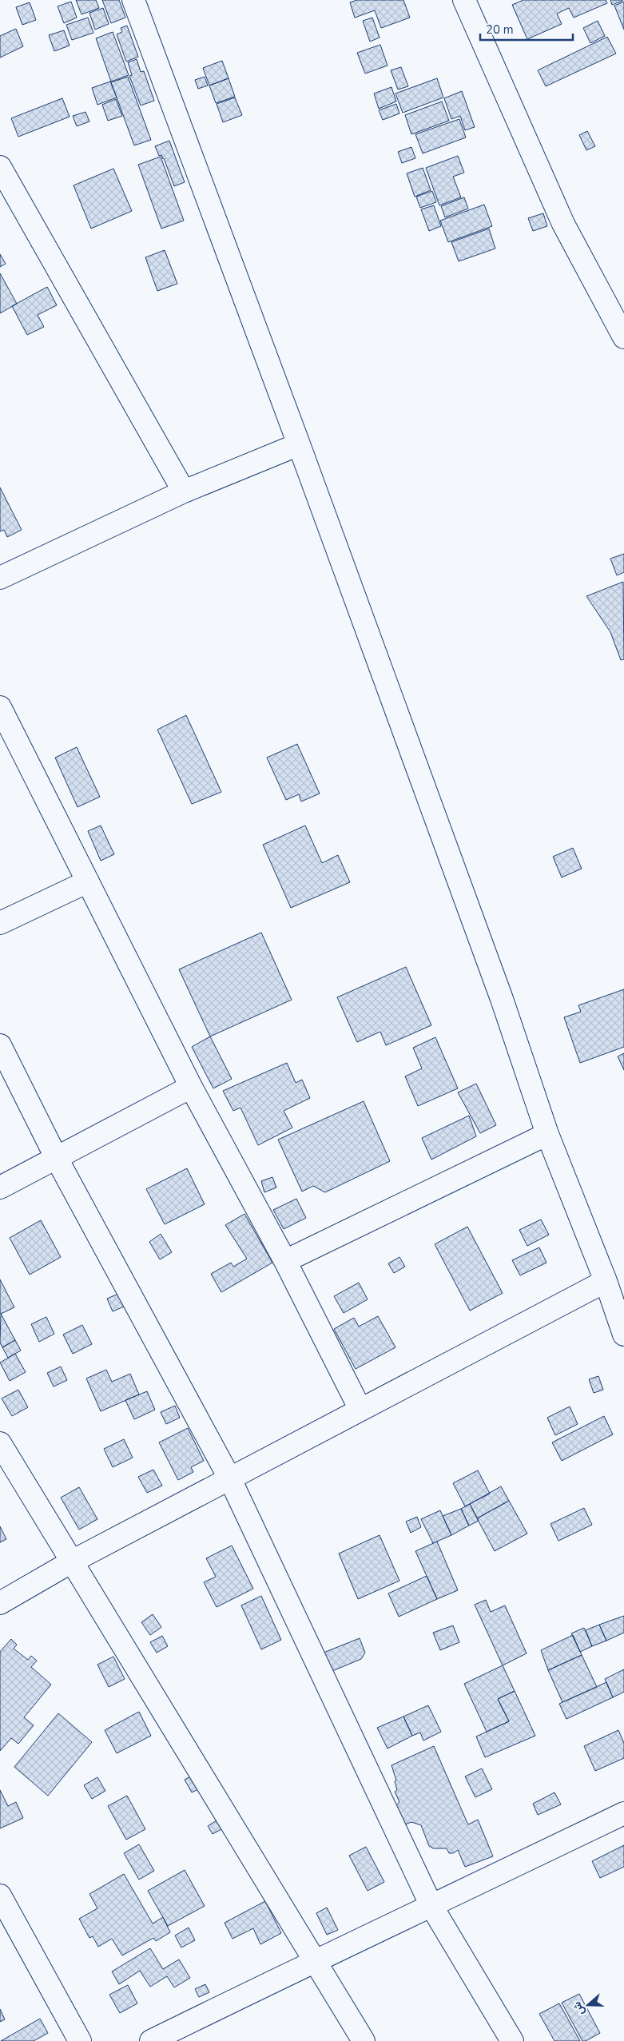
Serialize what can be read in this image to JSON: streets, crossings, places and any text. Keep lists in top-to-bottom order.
{
  "scale_bar": "20 m",
  "north": "left"
}
